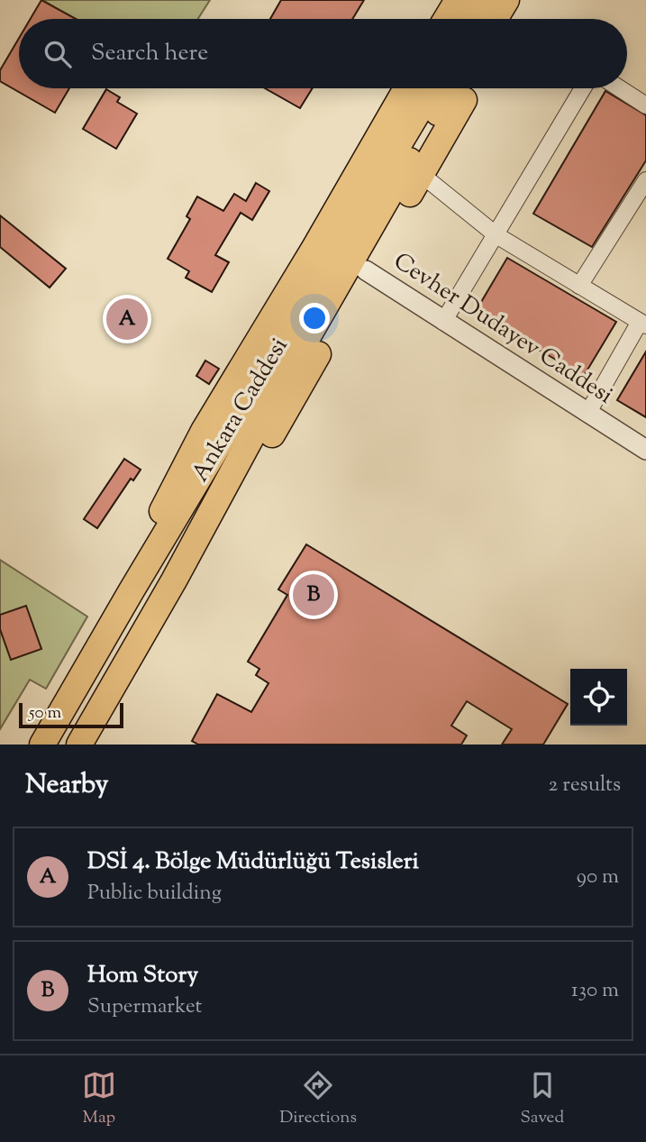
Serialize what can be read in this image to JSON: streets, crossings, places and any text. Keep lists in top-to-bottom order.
{
  "streets": {
    "main road": ["Ankara Caddesi"],
    "street": ["Cevher Dudayev Caddesi"]
  },
  "scale_bar": "50 m",
  "page": {
    "search": "Search here",
    "pins": ["A", "B"],
    "scale": "50 m",
    "heading": ["Nearby", "2 results"],
    "list": [
      {
        "mark": "A",
        "name": "DSİ 4. Bölge Müdürlüğü Tesisleri",
        "note": "Public building",
        "value": "90 m"
      },
      {
        "mark": "B",
        "name": "Hom Story",
        "note": "Supermarket",
        "value": "130 m"
      }
    ],
    "nav": ["Map", "Directions", "Saved"]
  }
}
